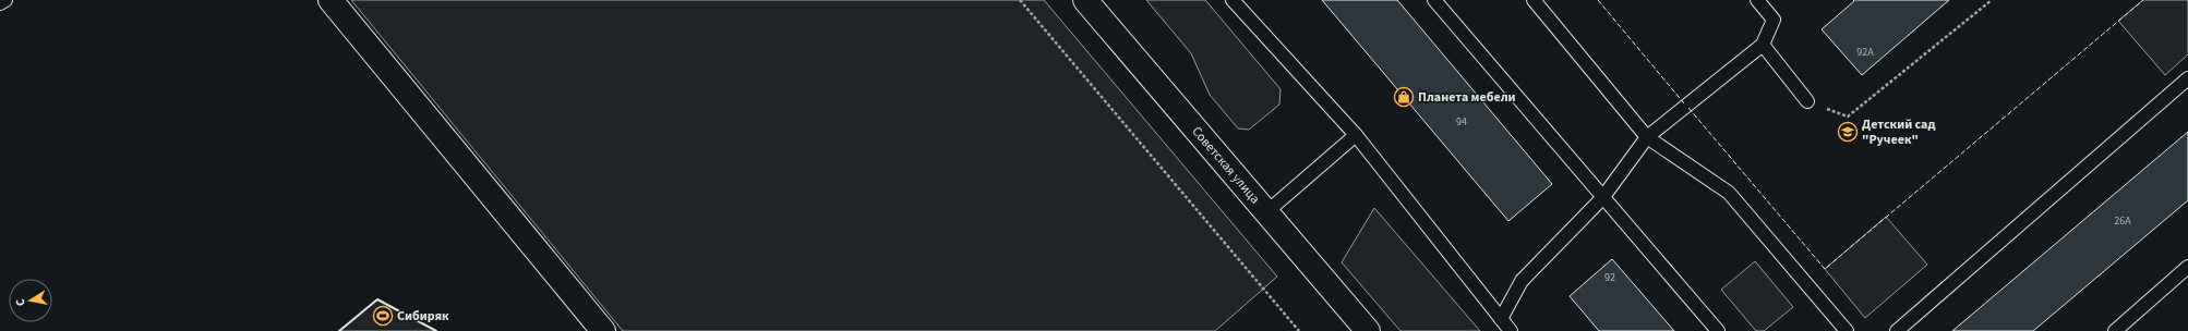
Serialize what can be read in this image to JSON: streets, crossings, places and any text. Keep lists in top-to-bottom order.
{
  "streets": {
    "main road": ["Советская улица"]
  },
  "places": {
    "shop": ["Планета мебели"],
    "school or university": ["Детский сад \"Ручеек\""],
    "sports": ["Сибиряк"]
  },
  "house_numbers": [
    "92А",
    "94",
    "26А",
    "92"
  ],
  "north": "left"
}
